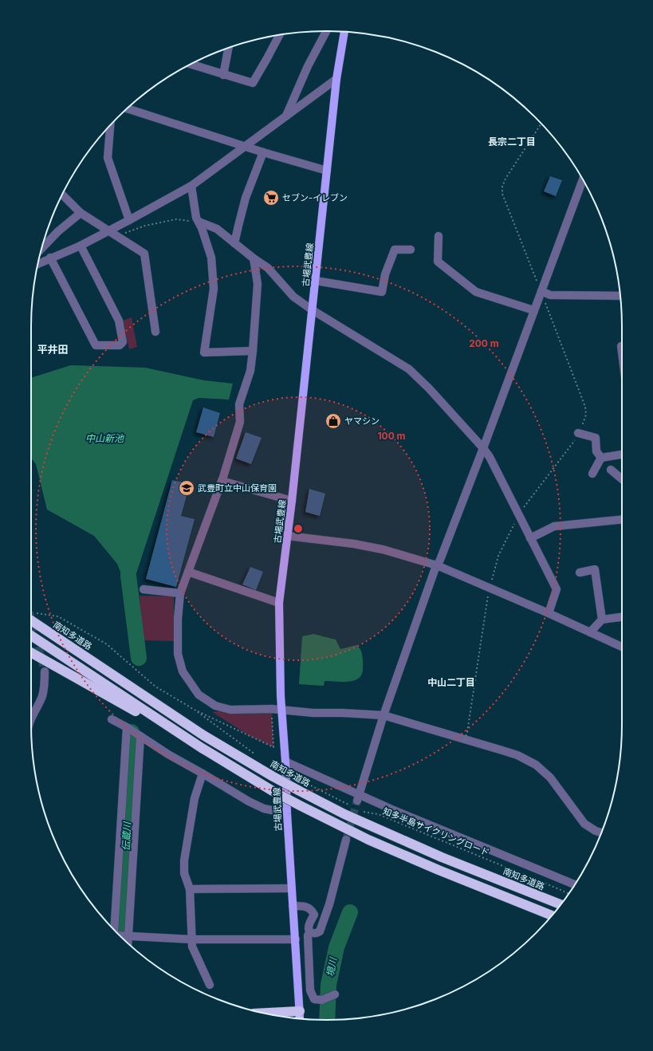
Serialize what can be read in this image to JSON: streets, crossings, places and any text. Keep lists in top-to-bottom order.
{
  "streets": {
    "highway": ["南知多道路"],
    "main road": ["古場武豊線"],
    "path": ["知多半島サイクリングロード"]
  },
  "districts": ["長宗二丁目", "平井田", "中山二丁目"],
  "water": ["中山新池", "伝蔵川", "境川"],
  "places": {
    "supermarket": ["セブン-イレブン"],
    "shop": ["ヤマシン"],
    "school or university": ["武豊町立中山保育園"]
  },
  "rings": ["200 m", "100 m"]
}
